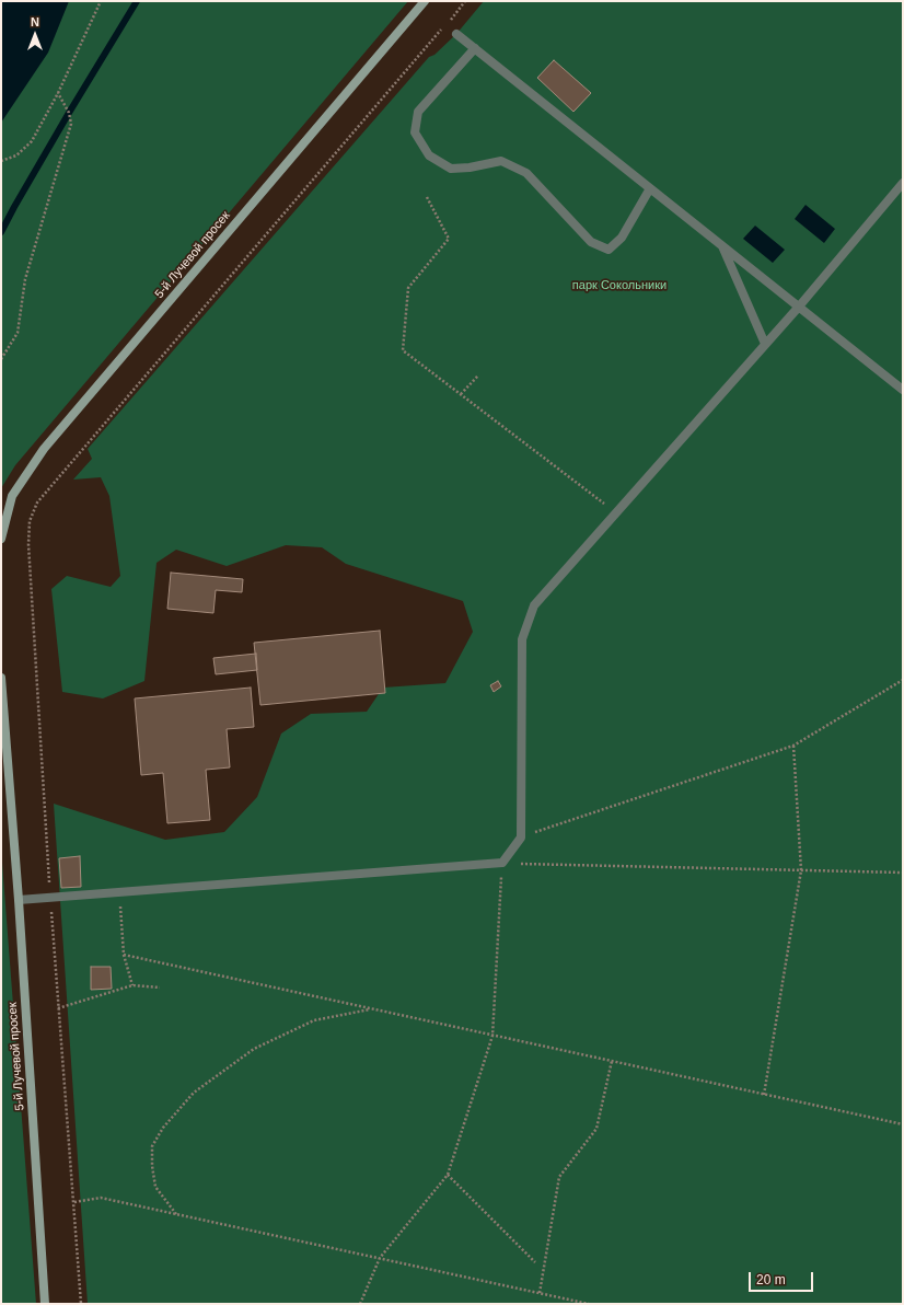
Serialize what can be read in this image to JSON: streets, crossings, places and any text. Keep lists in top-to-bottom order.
{
  "streets": {
    "street": ["5-й Лучевой просек"]
  },
  "parks": ["парк Сокольники"],
  "scale_bar": "20 m",
  "north": "top"
}
